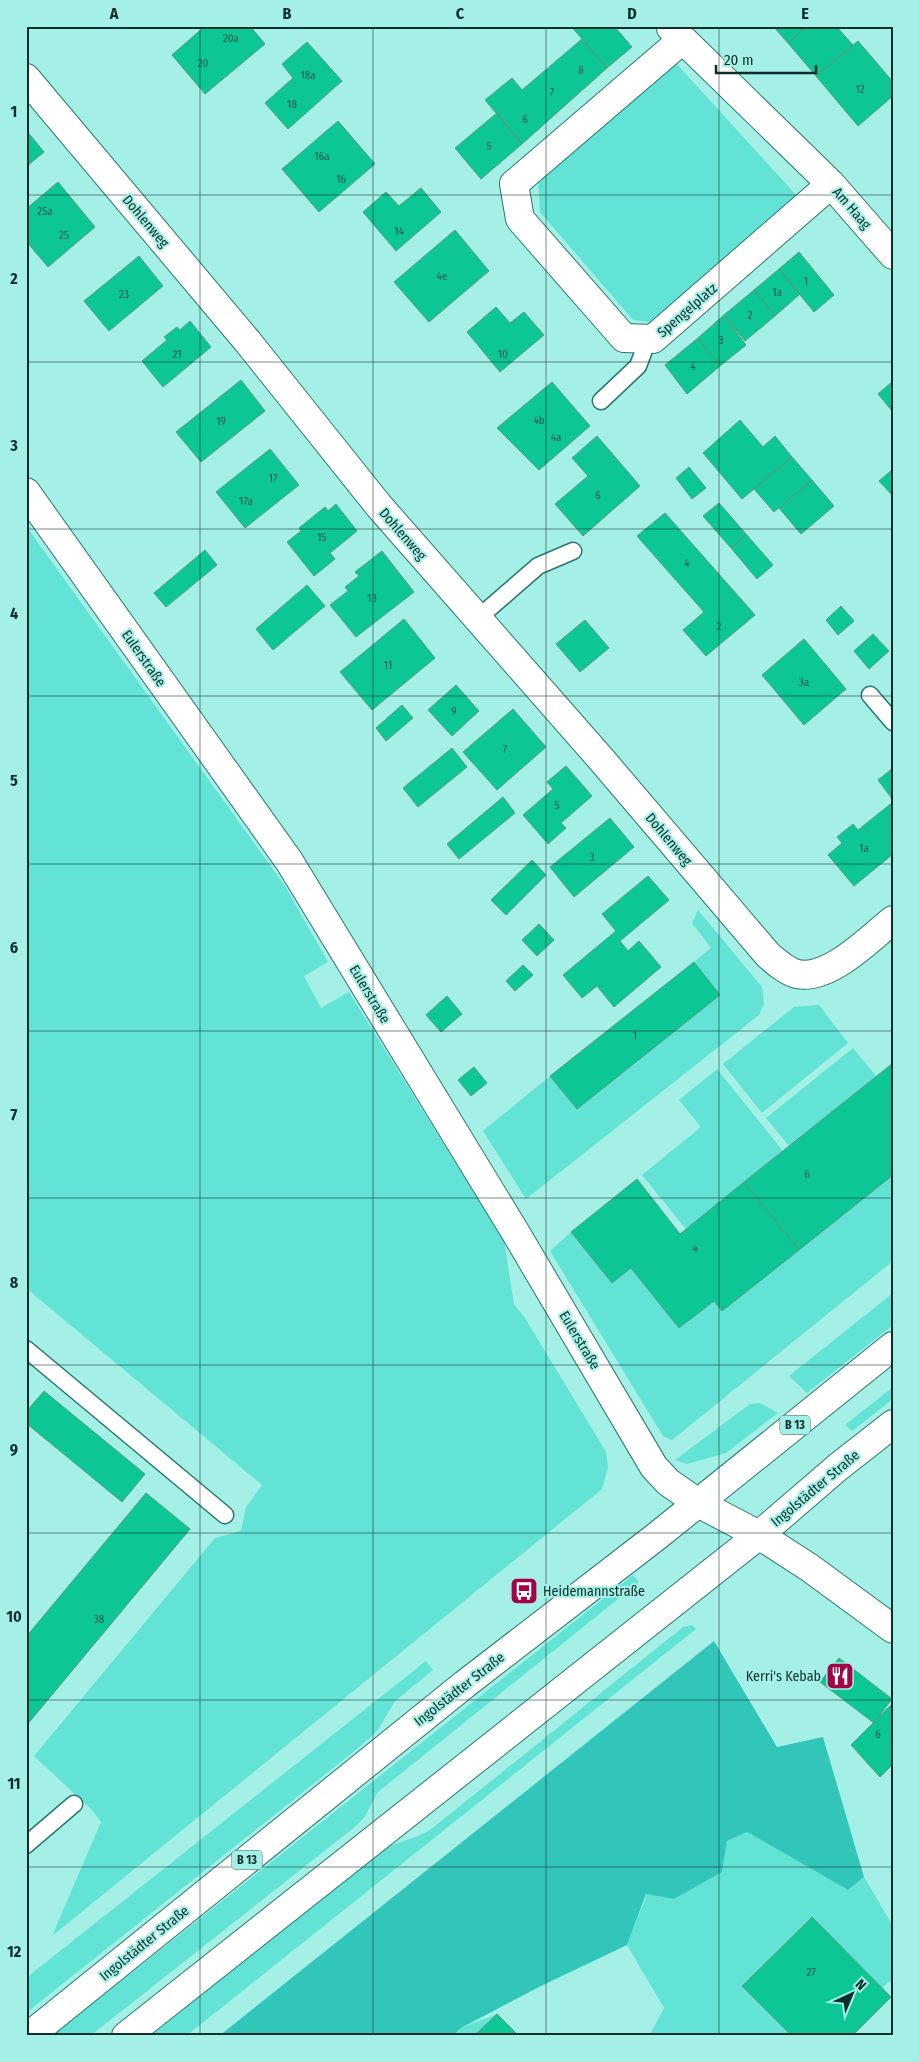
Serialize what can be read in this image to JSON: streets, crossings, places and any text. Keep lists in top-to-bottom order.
{
  "streets": {
    "street": [
      "Am Haag",
      "Dohlenweg",
      "Spengelplatz",
      "Eulerstraße",
      "B 13",
      "Ingolstädter Straße"
    ]
  },
  "crossings": [
    ["Am Haag", "Spengelplatz"],
    ["Eulerstraße", "Ingolstädter Straße"]
  ],
  "places": {
    "bus stop": ["Heidemannstraße"],
    "restaurant": ["Kerri's Kebab"]
  },
  "house_numbers": [
    "20a",
    "20",
    "8",
    "18a",
    "12",
    "7",
    "18",
    "6",
    "5",
    "16a",
    "16",
    "25a",
    "14",
    "25",
    "4e",
    "1",
    "1a",
    "23",
    "2",
    "3",
    "21",
    "10",
    "4",
    "4b",
    "19",
    "4a",
    "17",
    "6",
    "17a",
    "15",
    "4",
    "13",
    "2",
    "11",
    "3a",
    "9",
    "7",
    "5",
    "1a",
    "3",
    "1",
    "6",
    "4",
    "38",
    "6",
    "27"
  ],
  "scale_bar": "20 m",
  "north": "top right",
  "grid": {
    "columns": [
      "A",
      "B",
      "C",
      "D",
      "E"
    ],
    "rows": [
      "1",
      "2",
      "3",
      "4",
      "5",
      "6",
      "7",
      "8",
      "9",
      "10",
      "11",
      "12"
    ]
  }
}
